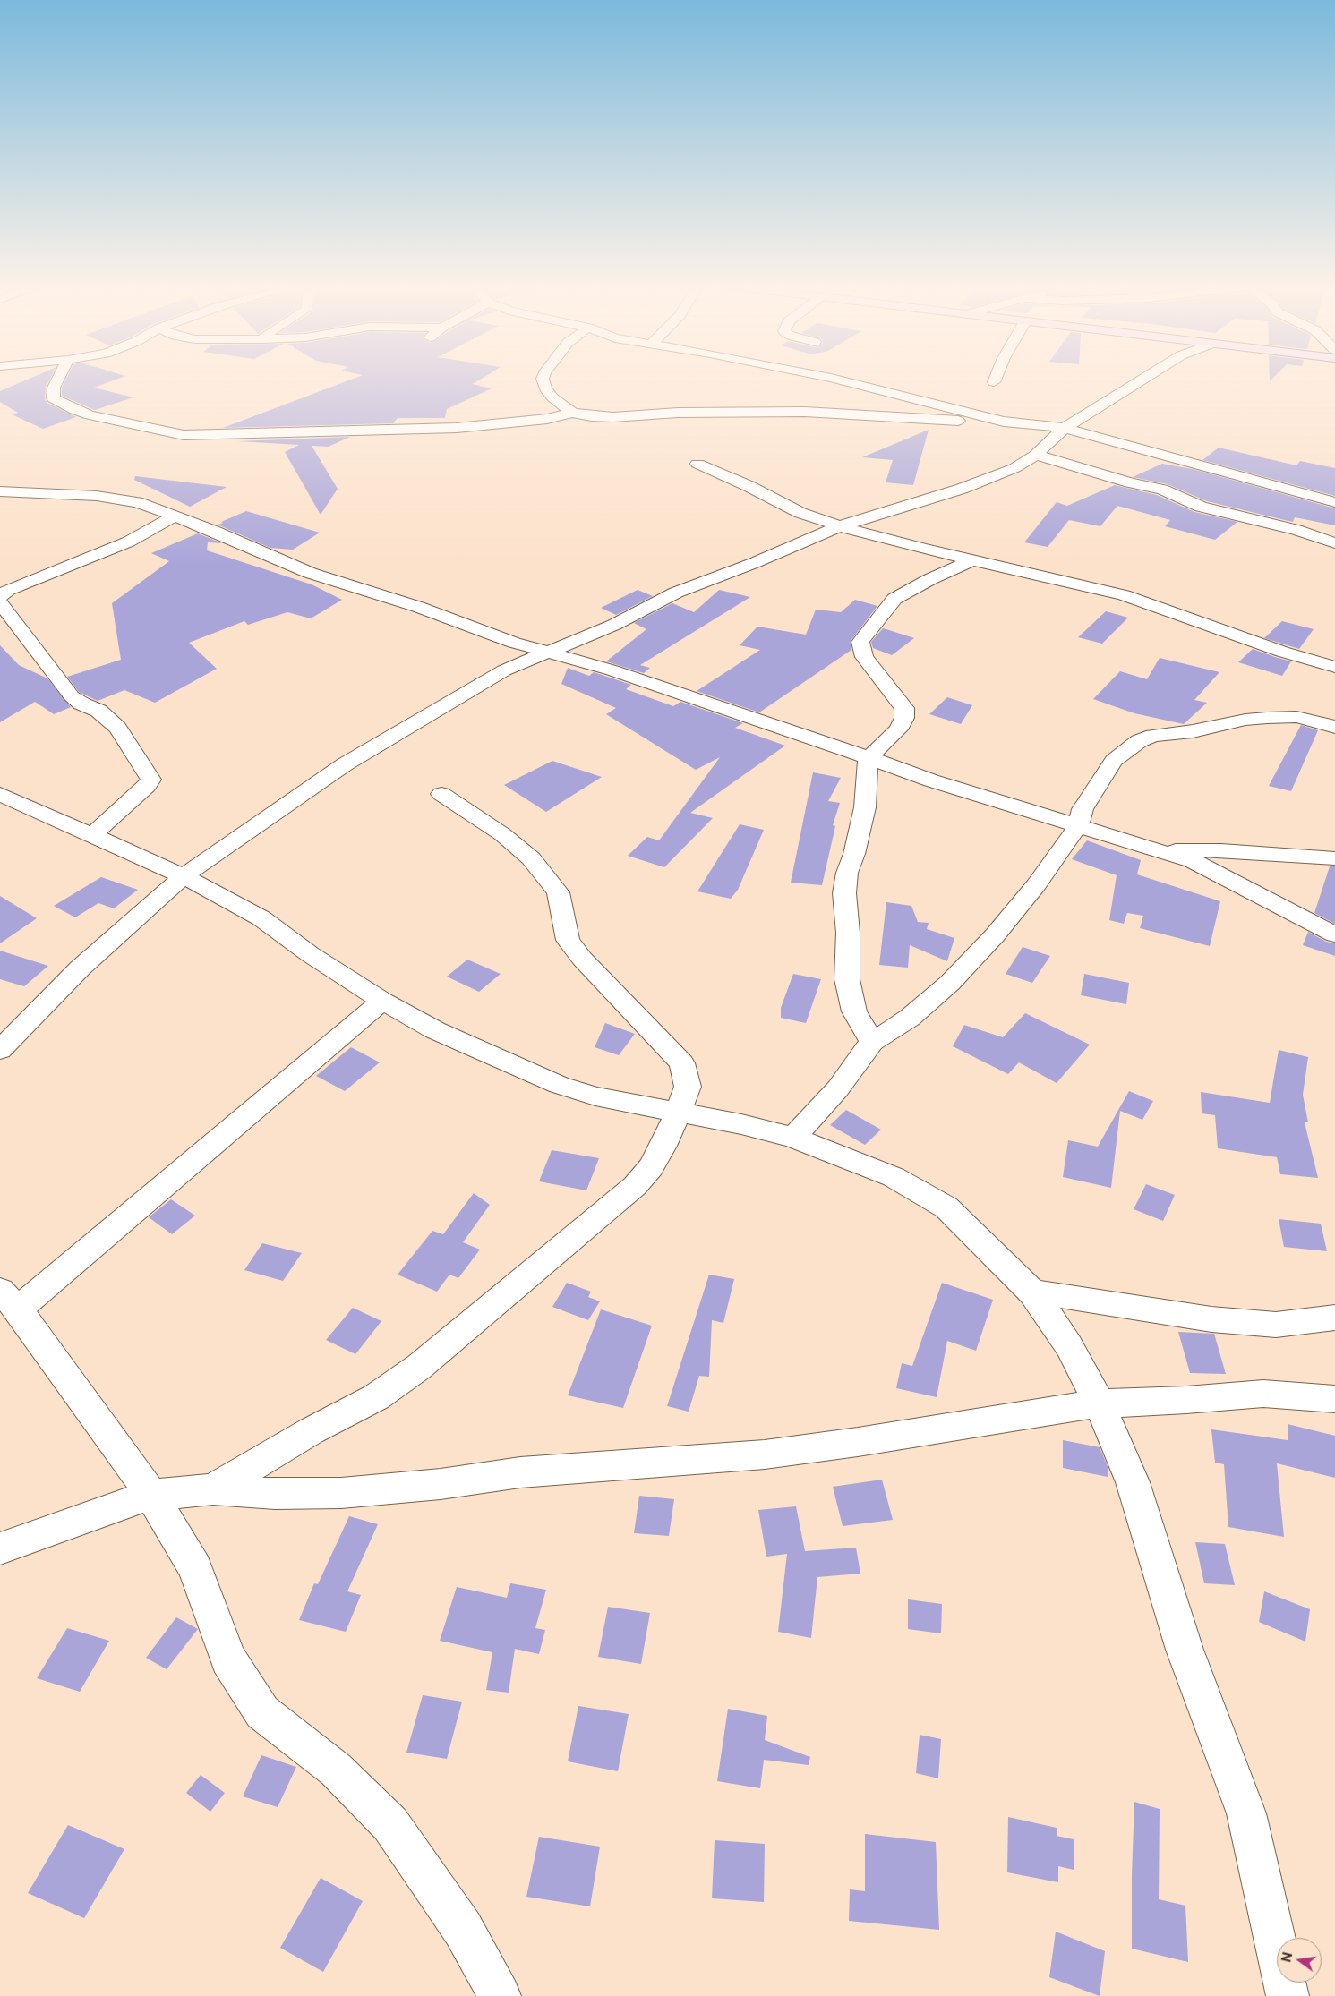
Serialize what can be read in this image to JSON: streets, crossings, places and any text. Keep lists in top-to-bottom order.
{
  "north": "left"
}
